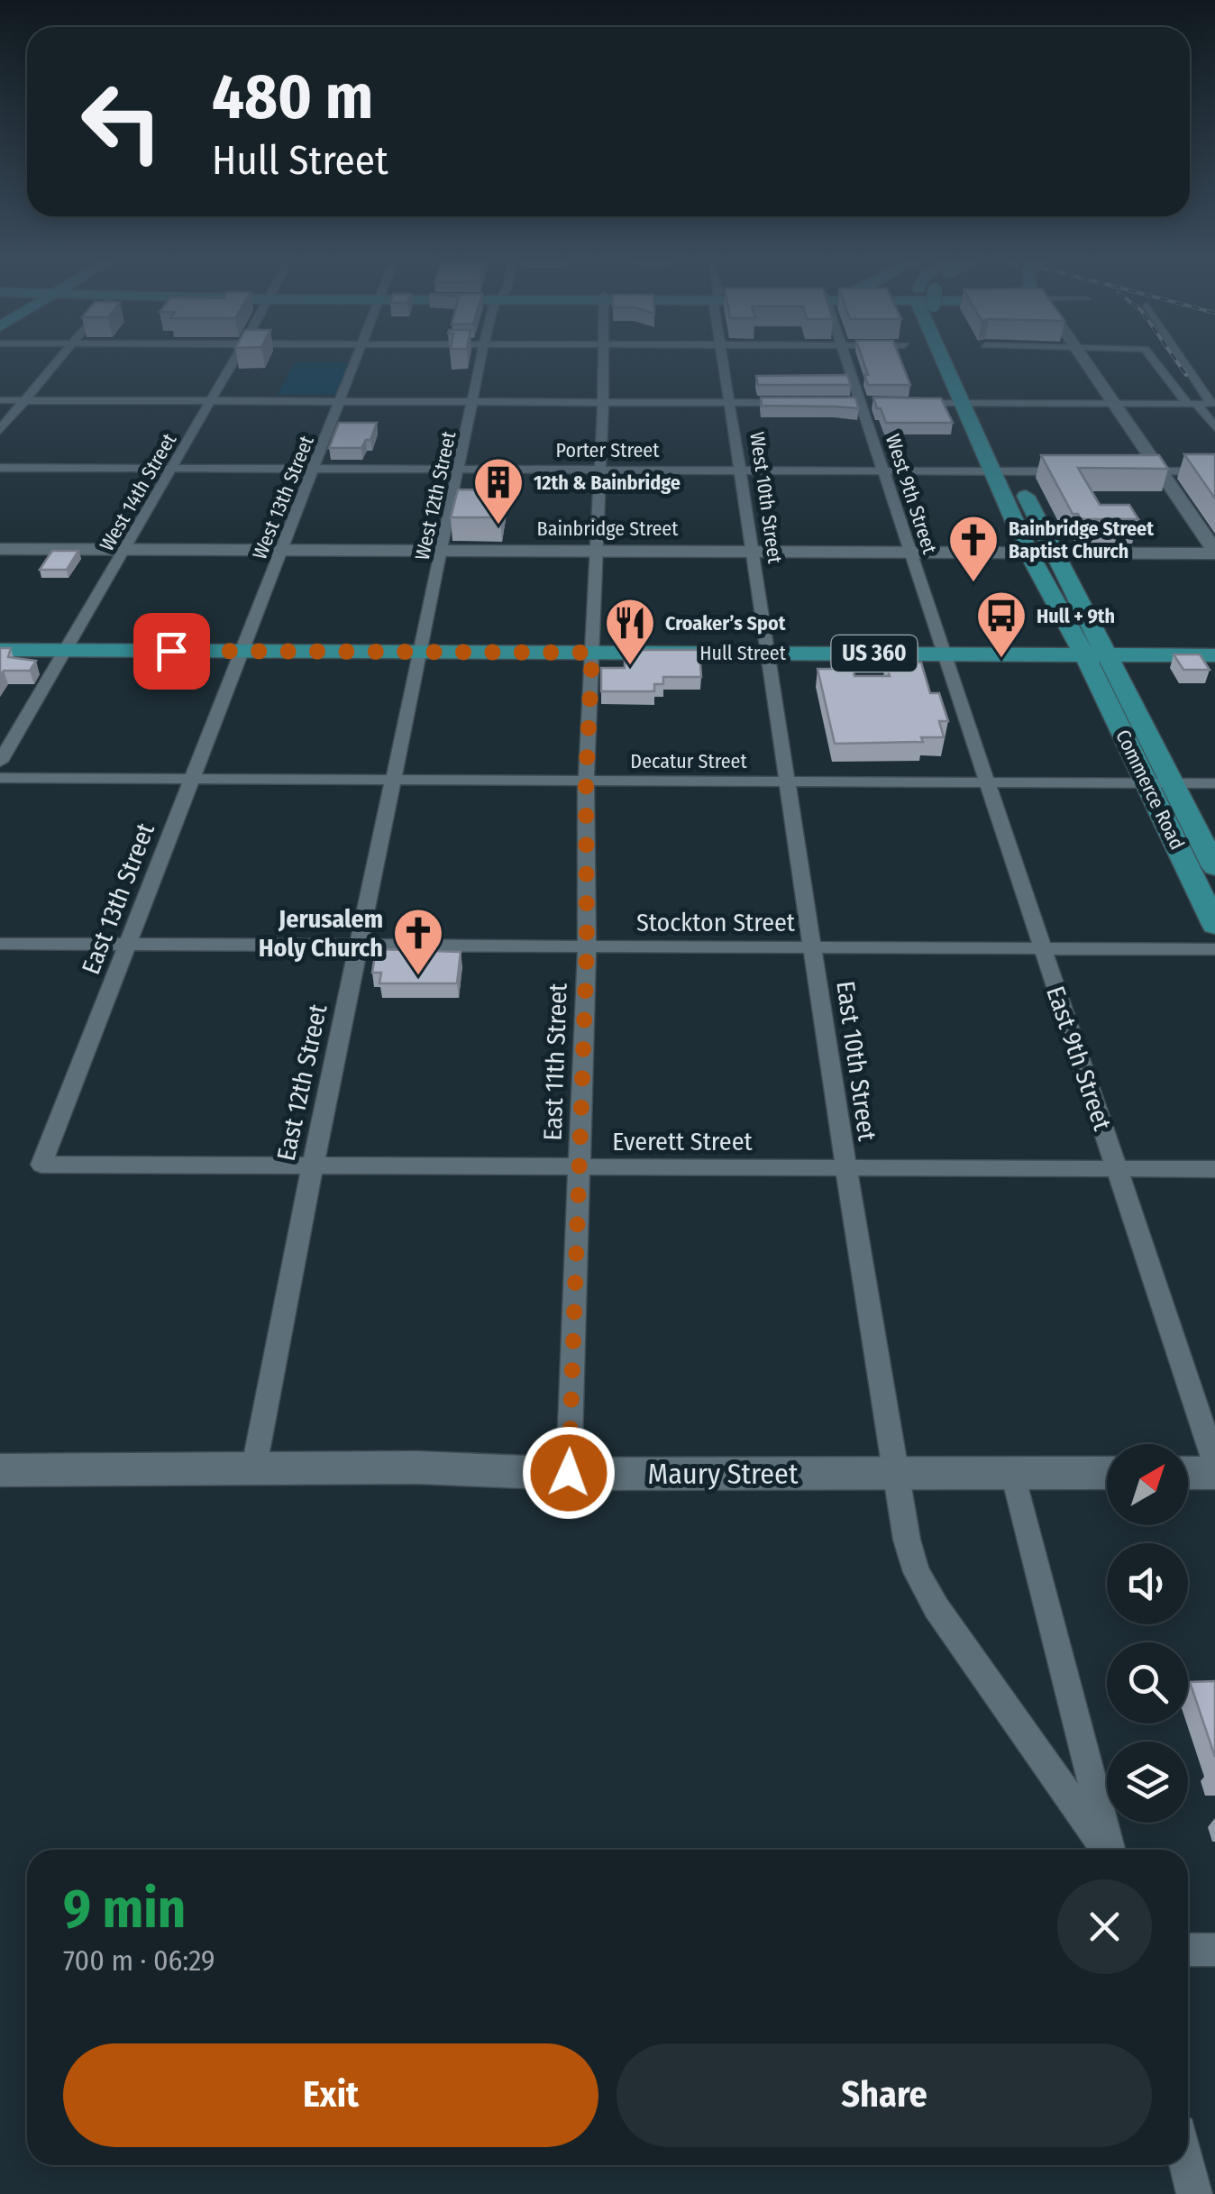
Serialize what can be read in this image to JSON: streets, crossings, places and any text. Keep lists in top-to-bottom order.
{
  "streets": {
    "main road": ["Hull Street", "US 360", "Commerce Road"],
    "street": [
      "Porter Street",
      "West 14th Street",
      "West 9th Street",
      "West 12th Street",
      "West 13th Street",
      "West 10th Street",
      "Bainbridge Street",
      "Decatur Street",
      "East 13th Street",
      "Stockton Street",
      "East 9th Street",
      "East 10th Street",
      "East 11th Street",
      "East 12th Street",
      "Everett Street",
      "Maury Street"
    ]
  },
  "crossings": [
    ["Porter Street", "West 14th Street"],
    ["Porter Street", "West 9th Street"],
    ["Porter Street", "West 12th Street"],
    ["Porter Street", "West 13th Street"],
    ["Porter Street", "West 10th Street"],
    ["Porter Street", "East 11th Street"],
    ["West 14th Street", "Bainbridge Street"],
    ["West 14th Street", "Hull Street"],
    ["West 9th Street", "Bainbridge Street"],
    ["West 9th Street", "Hull Street"],
    ["West 9th Street", "East 9th Street"],
    ["West 12th Street", "Bainbridge Street"],
    ["West 12th Street", "Hull Street"],
    ["West 12th Street", "East 12th Street"],
    ["West 13th Street", "Bainbridge Street"],
    ["West 13th Street", "Hull Street"],
    ["West 13th Street", "East 13th Street"],
    ["West 10th Street", "Bainbridge Street"],
    ["West 10th Street", "Hull Street"],
    ["West 10th Street", "East 10th Street"],
    ["Bainbridge Street", "East 11th Street"],
    ["Hull Street", "Commerce Road"],
    ["Hull Street", "East 13th Street"],
    ["Hull Street", "East 9th Street"],
    ["Hull Street", "East 10th Street"],
    ["Hull Street", "East 11th Street"],
    ["Hull Street", "East 12th Street"],
    ["Decatur Street", "Commerce Road"],
    ["Decatur Street", "East 13th Street"],
    ["Decatur Street", "East 9th Street"],
    ["Decatur Street", "East 10th Street"],
    ["Decatur Street", "East 11th Street"],
    ["Decatur Street", "East 12th Street"],
    ["East 13th Street", "Stockton Street"],
    ["East 13th Street", "Everett Street"],
    ["Stockton Street", "East 9th Street"],
    ["Stockton Street", "East 10th Street"],
    ["Stockton Street", "East 11th Street"],
    ["Stockton Street", "East 12th Street"],
    ["East 9th Street", "Everett Street"],
    ["East 10th Street", "Everett Street"],
    ["East 10th Street", "Maury Street"],
    ["East 11th Street", "Everett Street"],
    ["East 11th Street", "Maury Street"],
    ["East 12th Street", "Everett Street"],
    ["East 12th Street", "Maury Street"]
  ],
  "places": {
    "building": ["12th & Bainbridge"],
    "church": ["Bainbridge Street Baptist Church", "Jerusalem Holy Church"],
    "bus stop": ["Hull + 9th"],
    "restaurant": ["Croaker’s Spot"]
  },
  "north": "top right",
  "page": {
    "turn": ["480 m", "Hull Street"],
    "heading": ["9 min", "700 m · 06:29"],
    "buttons": ["Exit", "Share"]
  }
}
